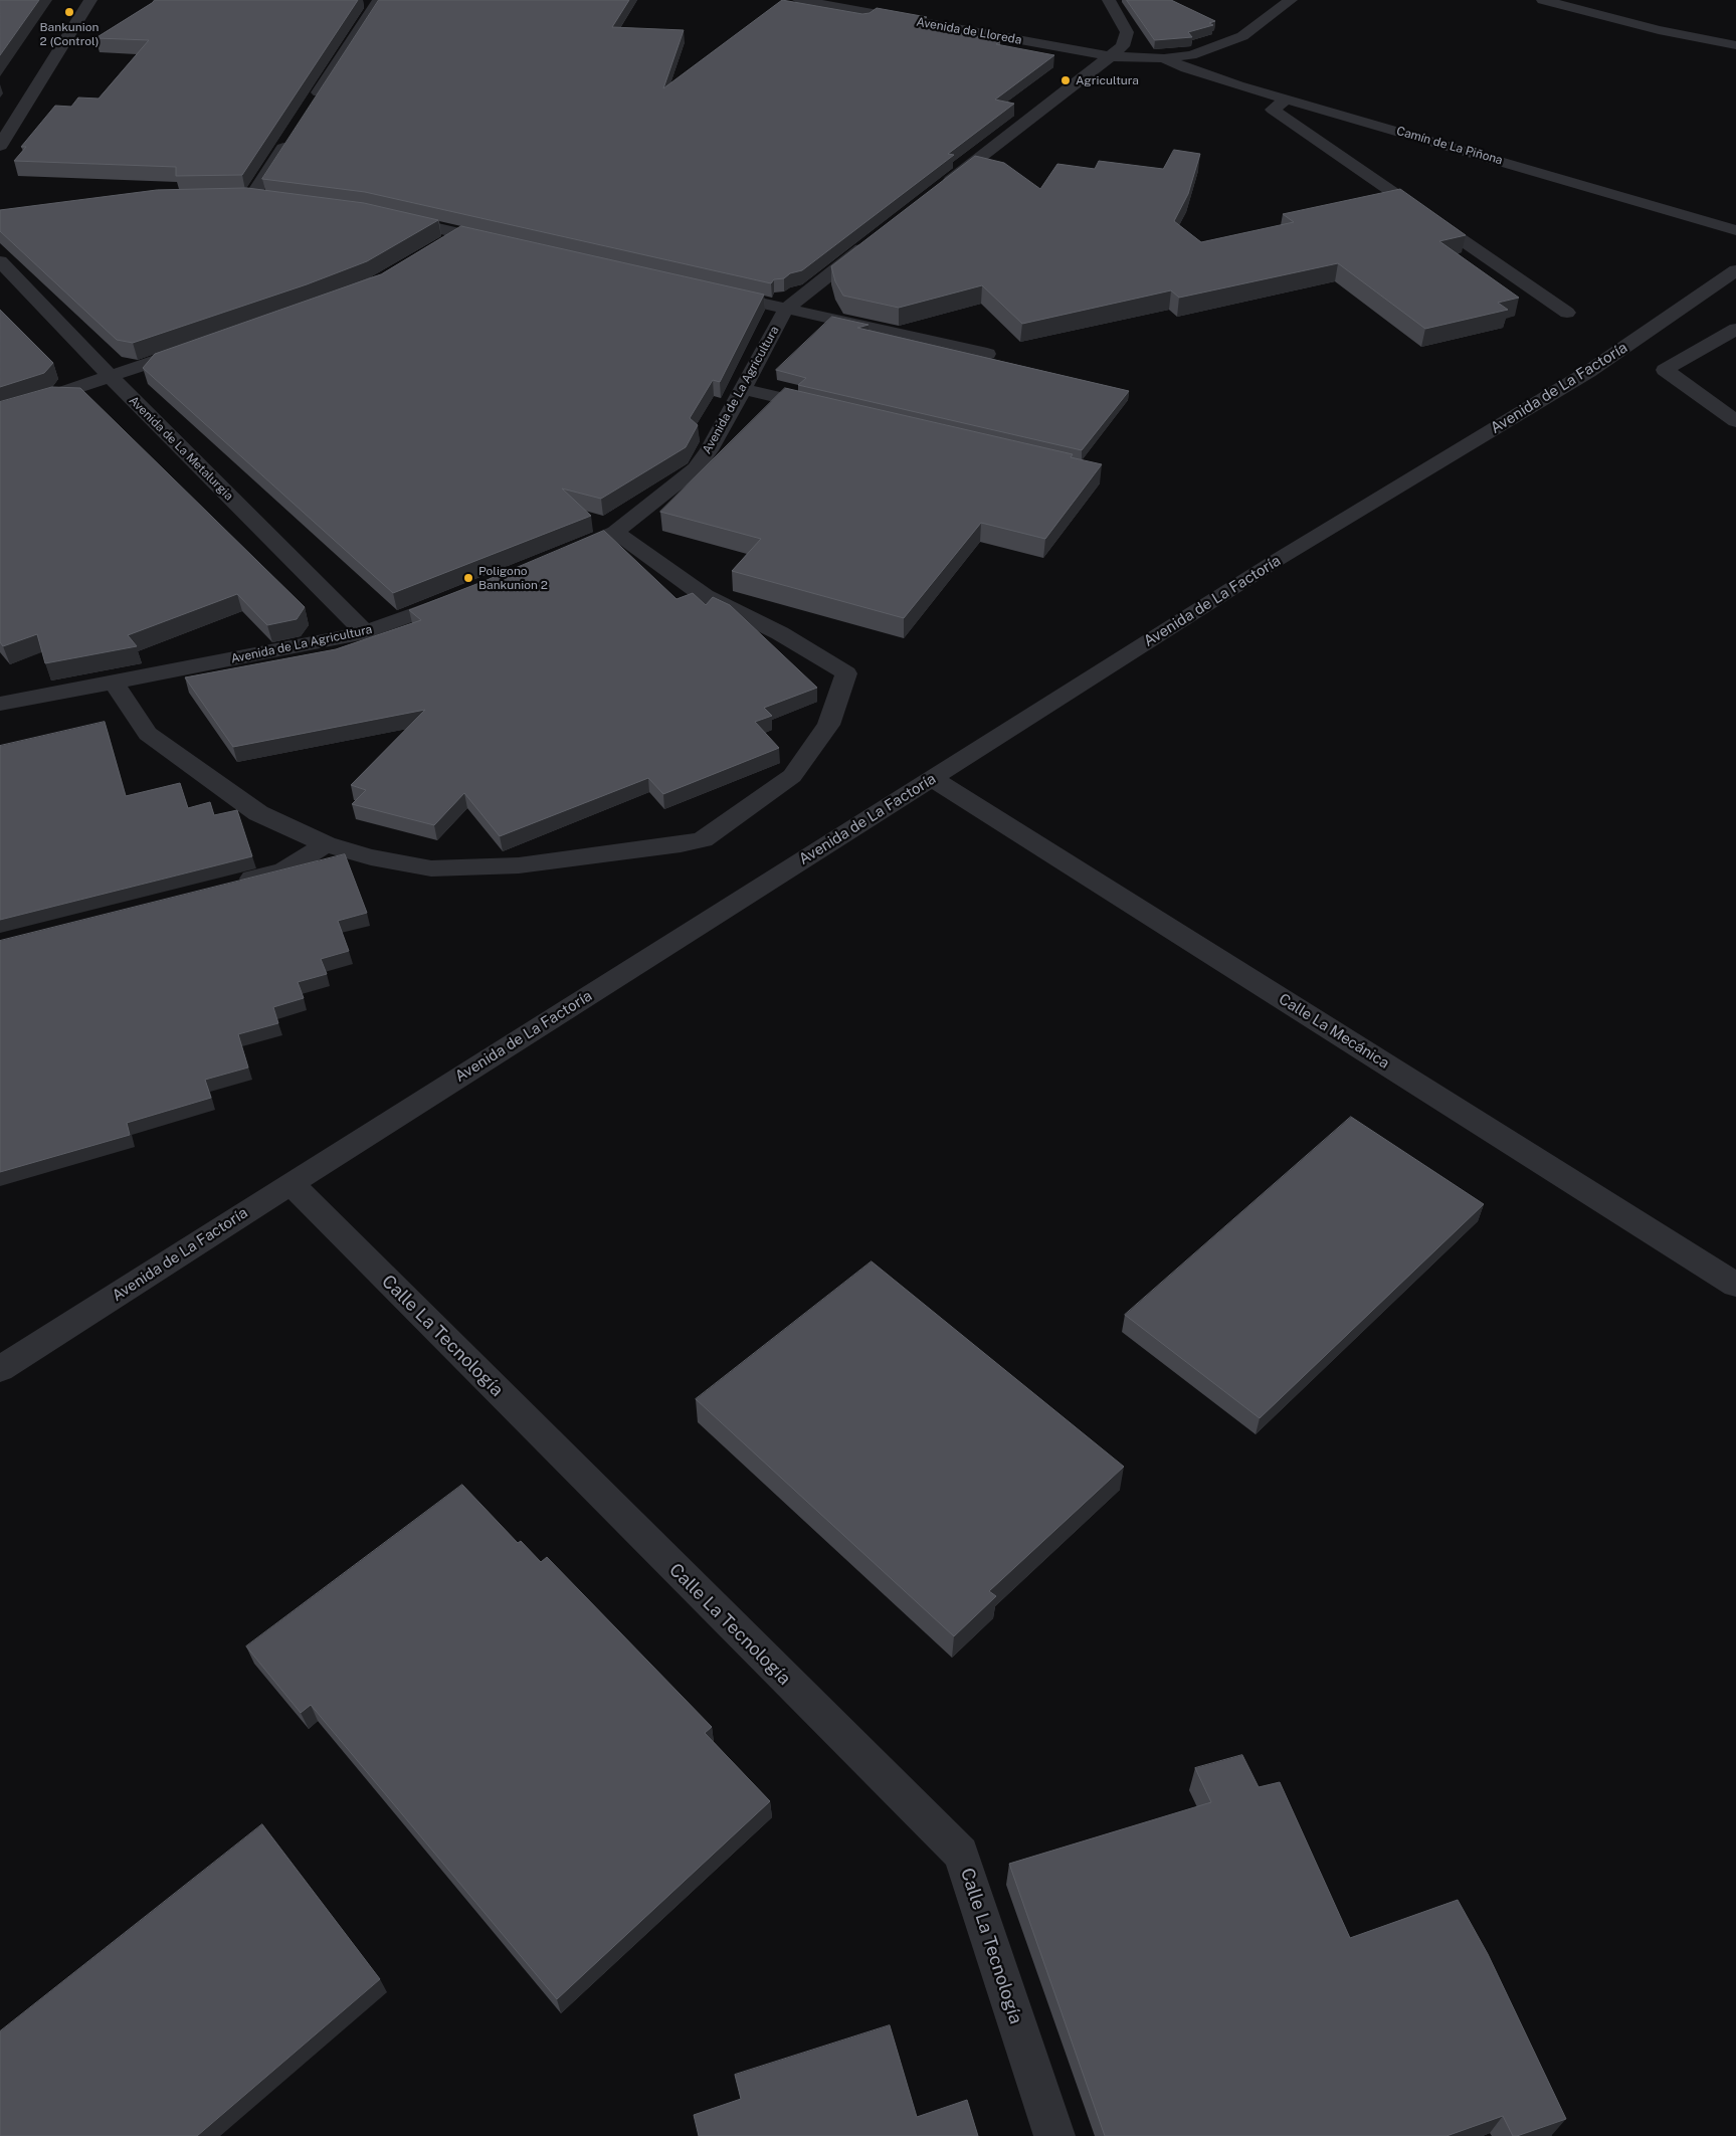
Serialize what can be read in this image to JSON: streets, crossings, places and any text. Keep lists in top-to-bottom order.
{
  "streets": {
    "street": [
      "Avenida de Lloreda",
      "Camín de La Piñona",
      "Avenida de La Factoría",
      "Avenida de La Agricultura",
      "Avenida de La Metalurgia",
      "Calle La Mecánica",
      "Calle La Tecnología"
    ]
  },
  "crossings": [
    ["Avenida de Lloreda", "Camín de La Piñona"],
    ["Avenida de La Factoría", "Calle La Mecánica"],
    ["Avenida de La Factoría", "Calle La Tecnología"],
    ["Avenida de La Agricultura", "Avenida de La Metalurgia"]
  ],
  "places": ["Bankunion 2 (Control)", "Agricultura", "Poligono Bankunion 2"]
}
